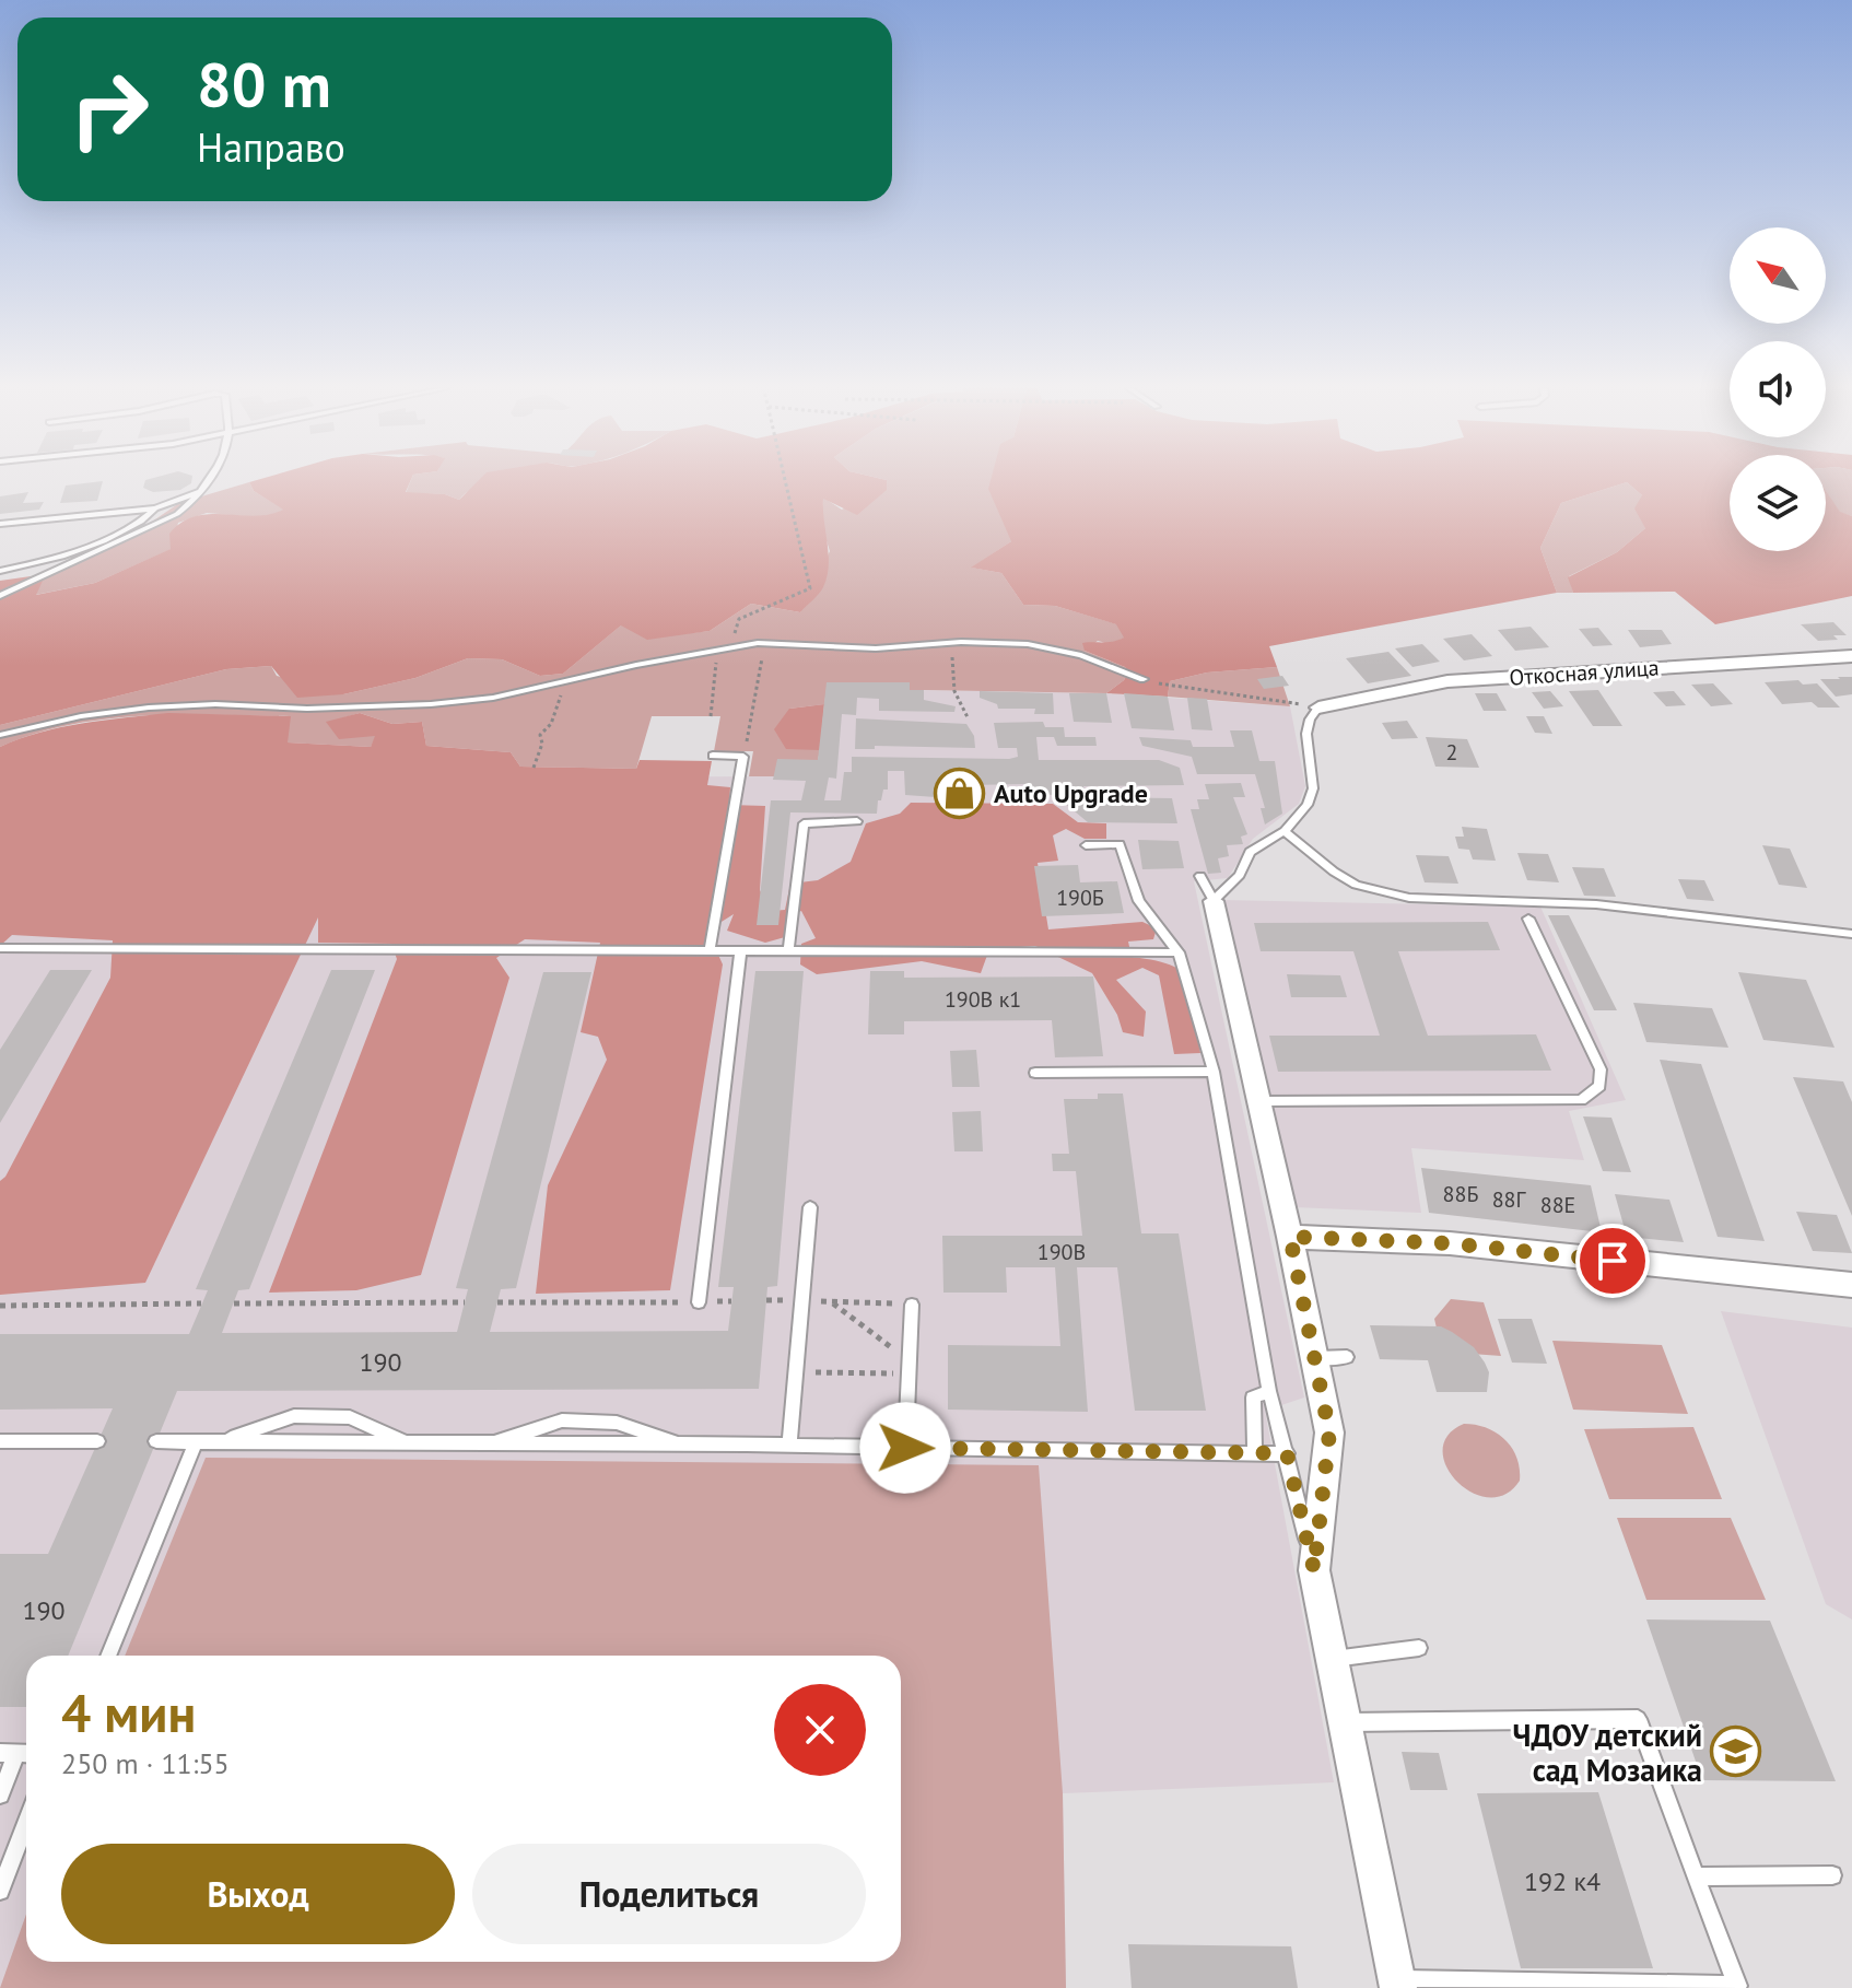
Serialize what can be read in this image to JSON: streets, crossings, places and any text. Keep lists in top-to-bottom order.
{
  "streets": {
    "street": ["Откосная улица"]
  },
  "places": {
    "shop": ["Auto Upgrade"],
    "school or university": ["ЧДОУ детский сад Мозаика"]
  },
  "house_numbers": [
    "2",
    "190Б",
    "190В к1",
    "88Б",
    "88Г",
    "88Е",
    "190В",
    "190",
    "190",
    "192 к4"
  ],
  "north": "top left",
  "page": {
    "turn": ["80 m", "Направо"],
    "heading": ["4 мин", "250 m · 11:55"],
    "buttons": ["Выход", "Поделиться"]
  }
}
